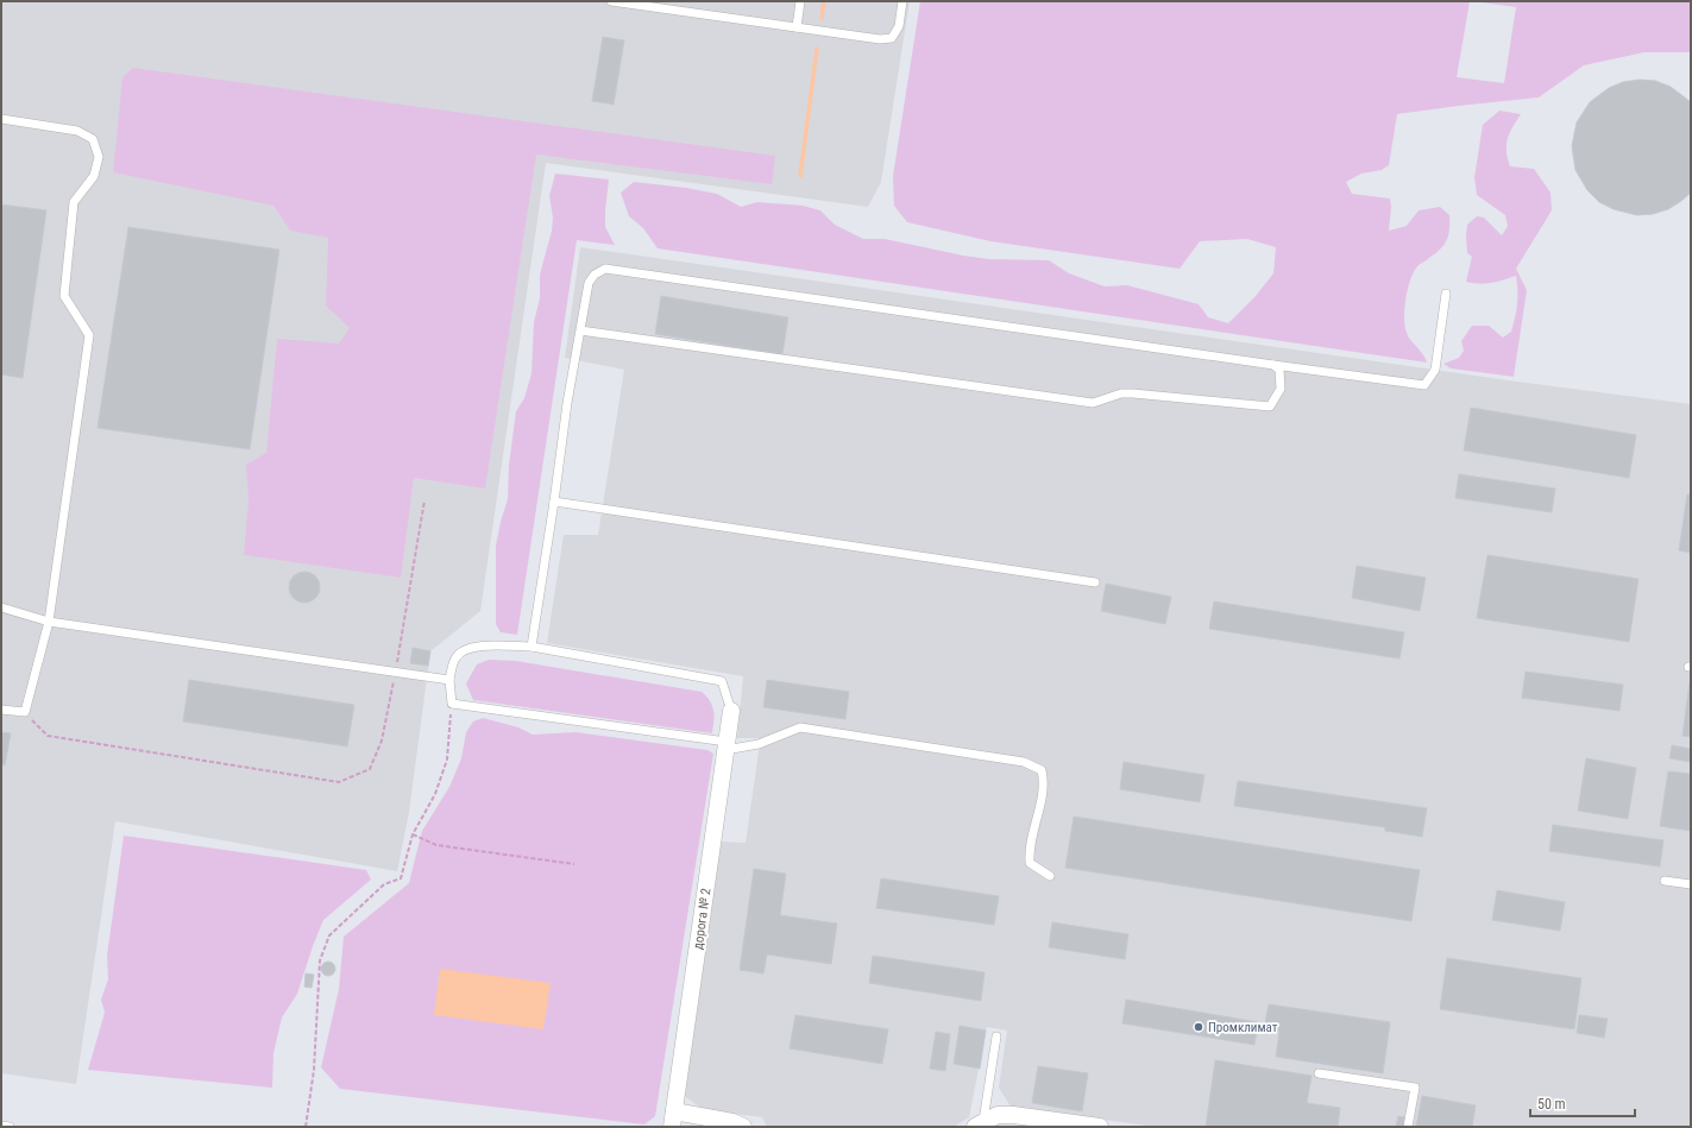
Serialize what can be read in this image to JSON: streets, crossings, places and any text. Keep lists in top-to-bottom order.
{
  "streets": {
    "street": ["дорога № 2"]
  },
  "places": ["Промклимат"],
  "scale_bar": "50 m"
}
